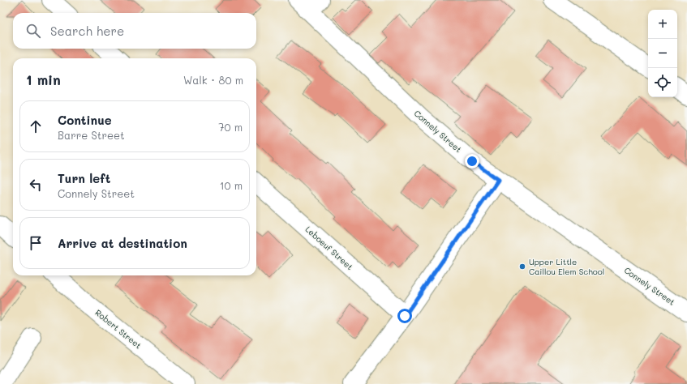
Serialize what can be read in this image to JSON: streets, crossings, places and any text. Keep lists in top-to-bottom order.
{
  "streets": {
    "street": ["Connely Street", "Leboeuf Street", "Robert Street"]
  },
  "places": ["Upper Little Caillou Elem School"],
  "page": {
    "map_buttons": ["+", "−"],
    "search": "Search here",
    "heading": ["1 min", "Walk · 80 m"],
    "list": [
      ["Continue", "Barre Street", "70 m"],
      ["Turn left", "Connely Street", "10 m"],
      "Arrive at destination"
    ]
  }
}
